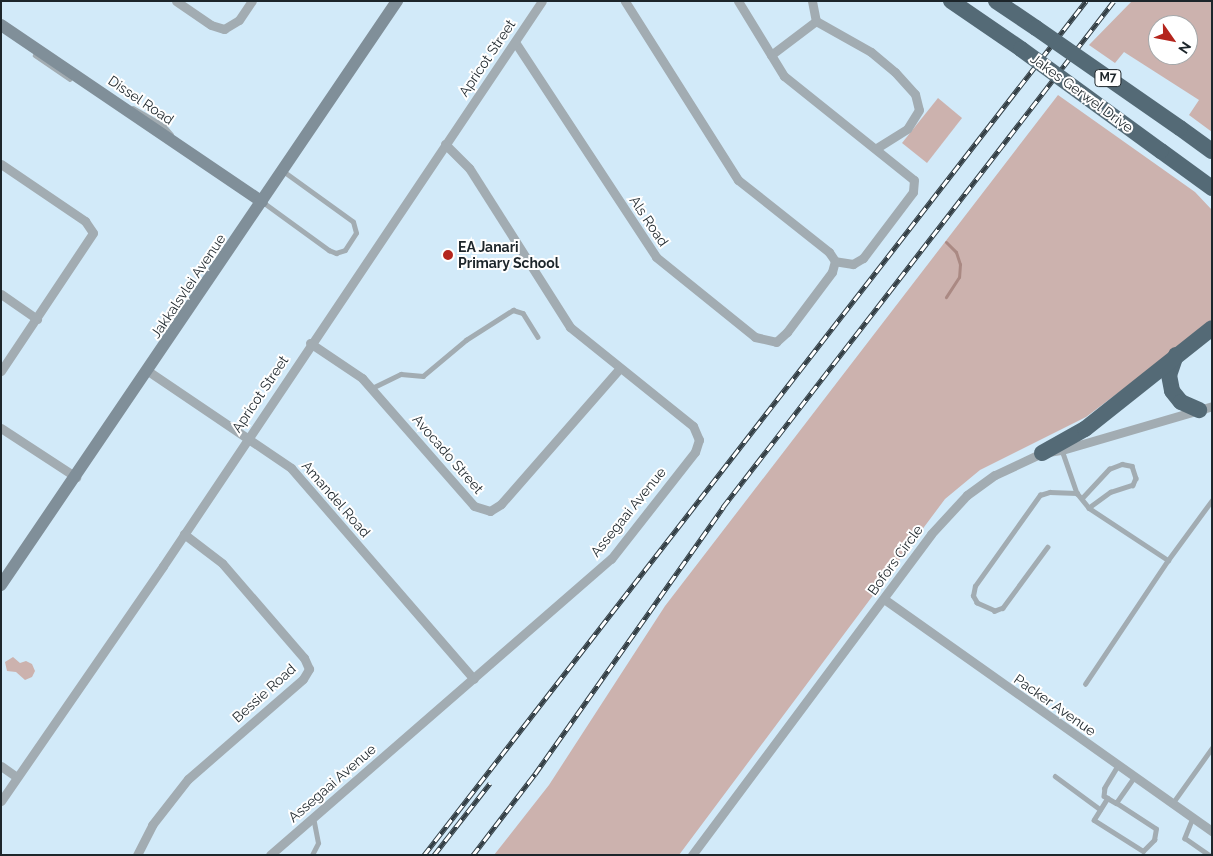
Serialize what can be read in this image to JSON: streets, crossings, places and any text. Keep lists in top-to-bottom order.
{
  "streets": {
    "highway": ["M7", "Jakes Gerwel Drive"],
    "street": [
      "Apricot Street",
      "Dissel Road",
      "Als Road",
      "Jakkalsvlei Avenue",
      "Avocado Street",
      "Amandel Road",
      "Assegaai Avenue",
      "Bofors Circle",
      "Bessie Road",
      "Packer Avenue"
    ]
  },
  "crossings": [
    ["Apricot Street", "Als Road"],
    ["Apricot Street", "Avocado Street"],
    ["Apricot Street", "Amandel Road"],
    ["Apricot Street", "Assegaai Avenue"],
    ["Apricot Street", "Bessie Road"],
    ["Dissel Road", "Jakkalsvlei Avenue"],
    ["Jakkalsvlei Avenue", "Amandel Road"],
    ["Avocado Street", "Assegaai Avenue"],
    ["Amandel Road", "Assegaai Avenue"],
    ["Bofors Circle", "Packer Avenue"]
  ],
  "places": ["EA Janari Primary School"],
  "north": "bottom right"
}
